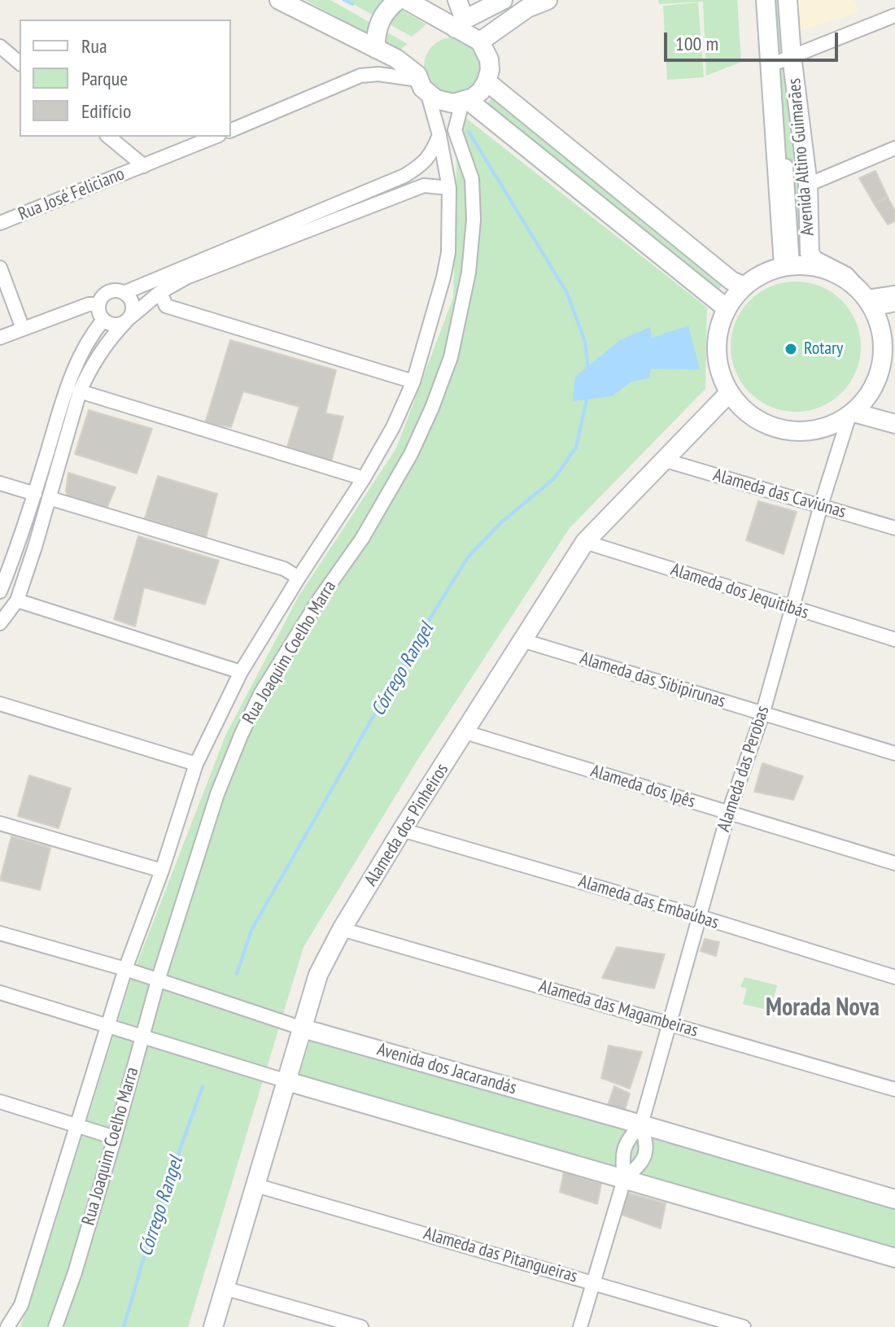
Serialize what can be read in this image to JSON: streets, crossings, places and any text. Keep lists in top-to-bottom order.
{
  "streets": {
    "street": [
      "Avenida Altino Guimarães",
      "Rua José Feliciano",
      "Alameda das Caviúnas",
      "Alameda dos Jequitibás",
      "Rua Joaquim Coelho Marra",
      "Alameda das Sibipirunas",
      "Alameda das Perobas",
      "Alameda dos Ipês",
      "Alameda dos Pinheiros",
      "Alameda das Embaúbas",
      "Alameda das Magambeiras",
      "Avenida dos Jacarandás",
      "Alameda das Pitangueiras"
    ]
  },
  "crossings": [
    ["Avenida Altino Guimarães", "Alameda das Perobas"],
    ["Avenida Altino Guimarães", "Alameda dos Pinheiros"],
    ["Alameda das Caviúnas", "Alameda das Perobas"],
    ["Alameda das Caviúnas", "Alameda dos Pinheiros"],
    ["Alameda dos Jequitibás", "Alameda das Perobas"],
    ["Alameda dos Jequitibás", "Alameda dos Pinheiros"],
    ["Rua Joaquim Coelho Marra", "Avenida dos Jacarandás"],
    ["Alameda das Sibipirunas", "Alameda das Perobas"],
    ["Alameda das Sibipirunas", "Alameda dos Pinheiros"],
    ["Alameda das Perobas", "Alameda dos Ipês"],
    ["Alameda das Perobas", "Alameda dos Pinheiros"],
    ["Alameda das Perobas", "Alameda das Embaúbas"],
    ["Alameda das Perobas", "Alameda das Magambeiras"],
    ["Alameda das Perobas", "Avenida dos Jacarandás"],
    ["Alameda das Perobas", "Alameda das Pitangueiras"],
    ["Alameda dos Ipês", "Alameda dos Pinheiros"],
    ["Alameda dos Pinheiros", "Alameda das Embaúbas"],
    ["Alameda dos Pinheiros", "Alameda das Magambeiras"],
    ["Alameda dos Pinheiros", "Avenida dos Jacarandás"],
    ["Alameda dos Pinheiros", "Alameda das Pitangueiras"]
  ],
  "districts": ["Morada Nova"],
  "water": ["Córrego Rangel"],
  "places": ["Rotary"],
  "legend": ["Rua", "Parque", "Edifício"],
  "scale_bar": "100 m"
}
